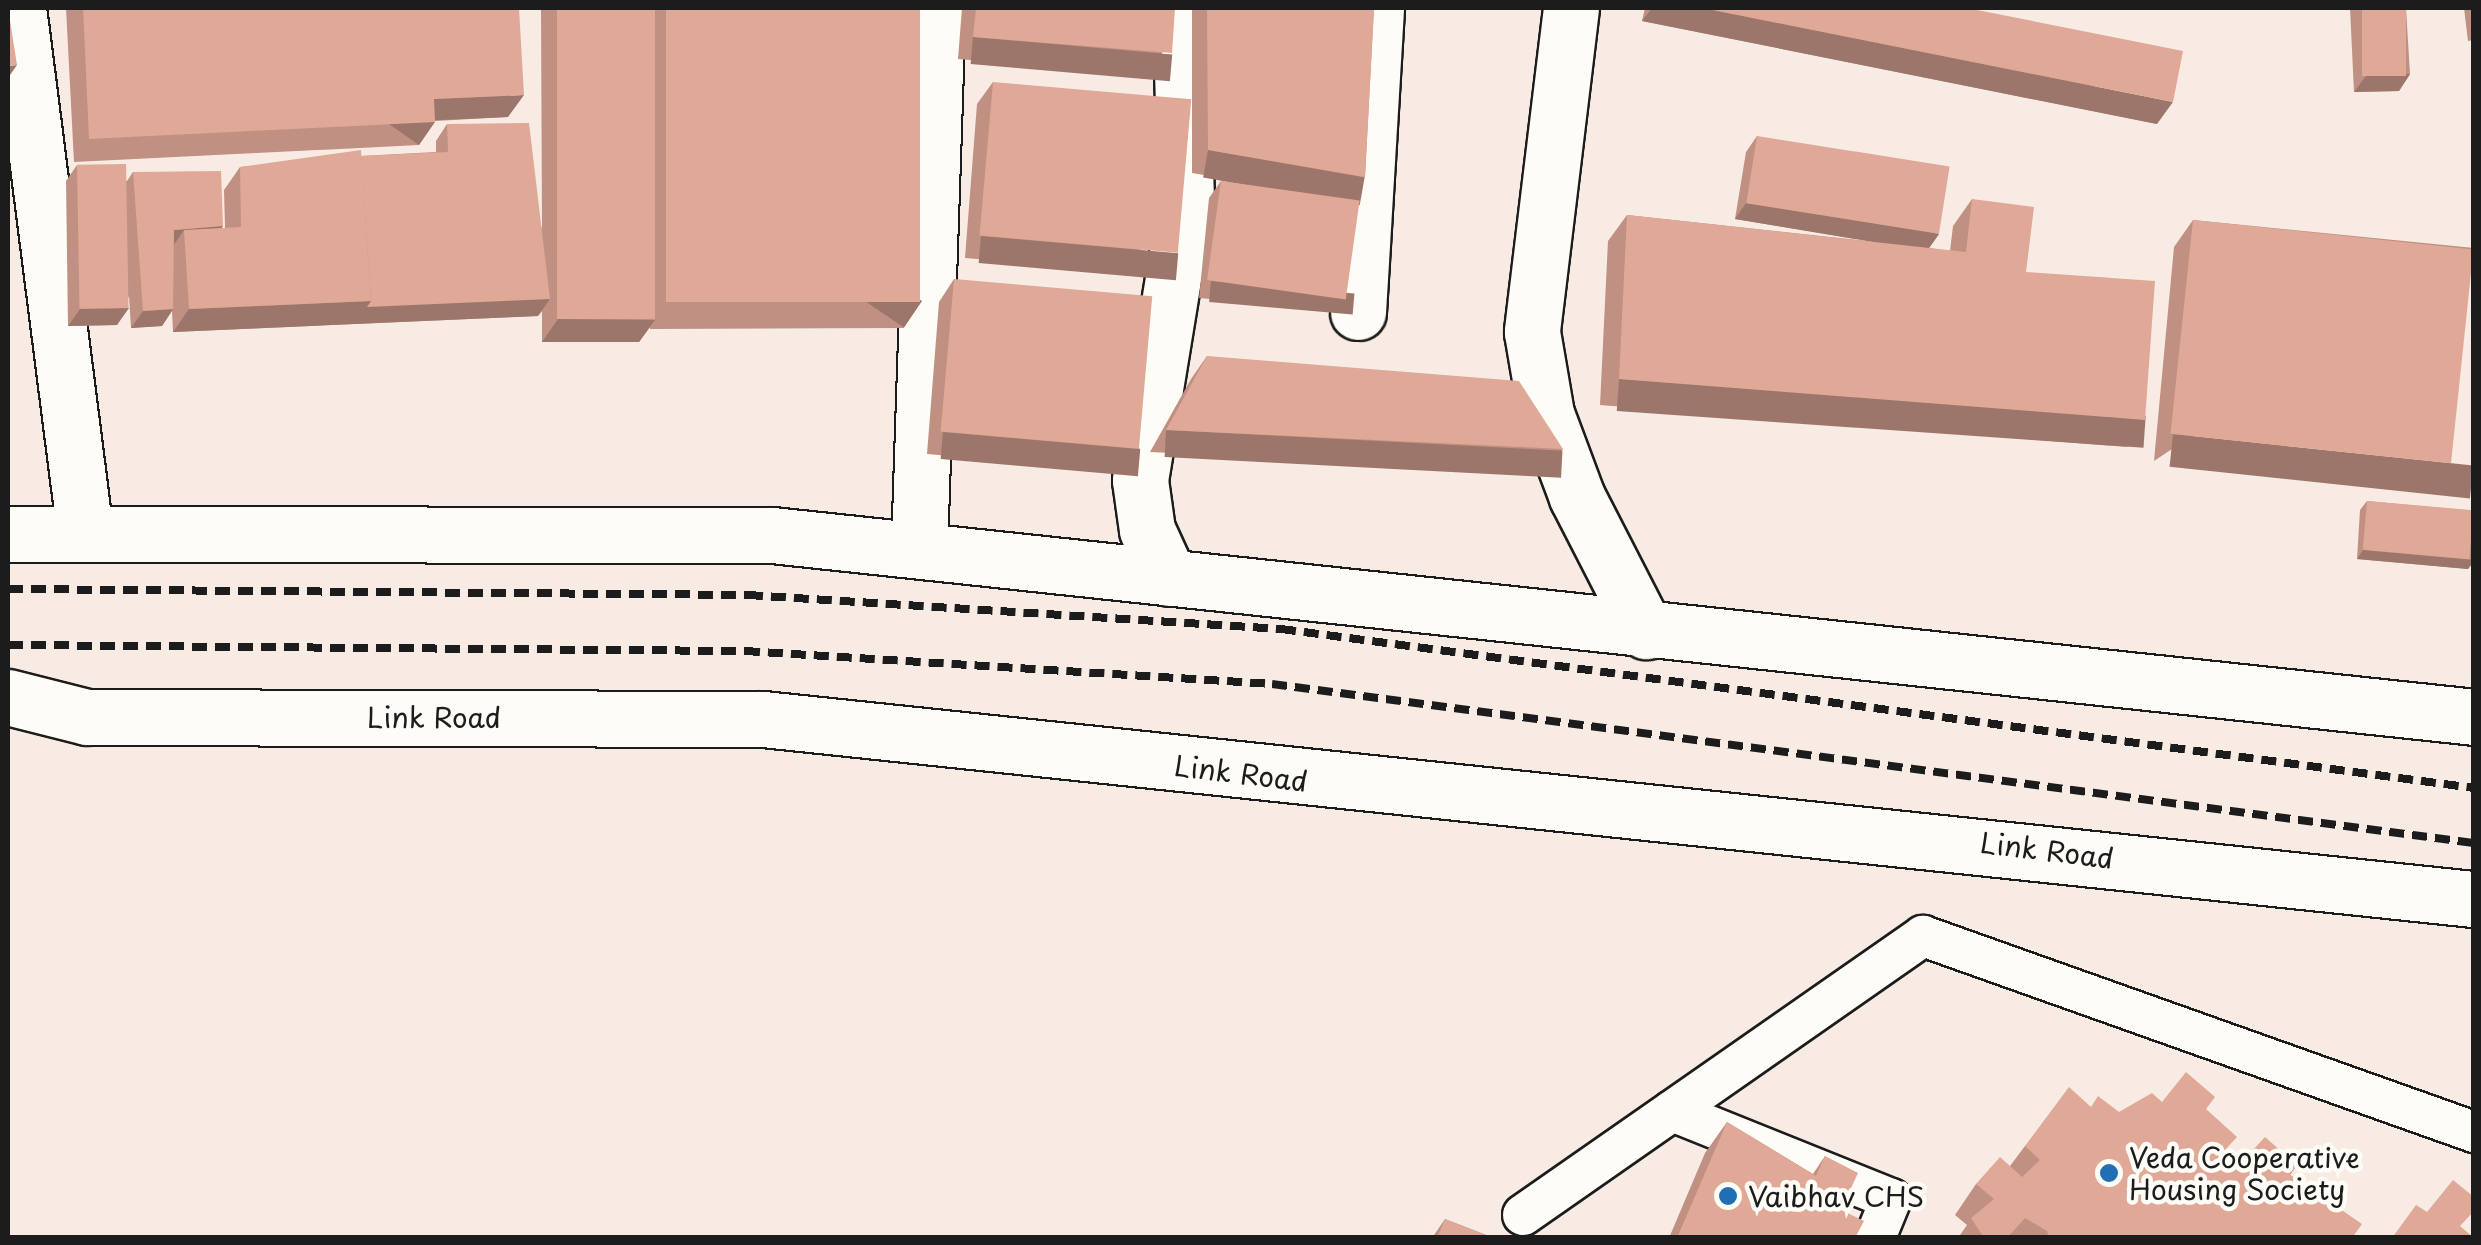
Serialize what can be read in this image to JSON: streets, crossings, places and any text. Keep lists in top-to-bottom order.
{
  "streets": {
    "main road": ["Link Road"]
  },
  "places": ["Veda Cooperative Housing Society", "Vaibhav CHS"]
}
